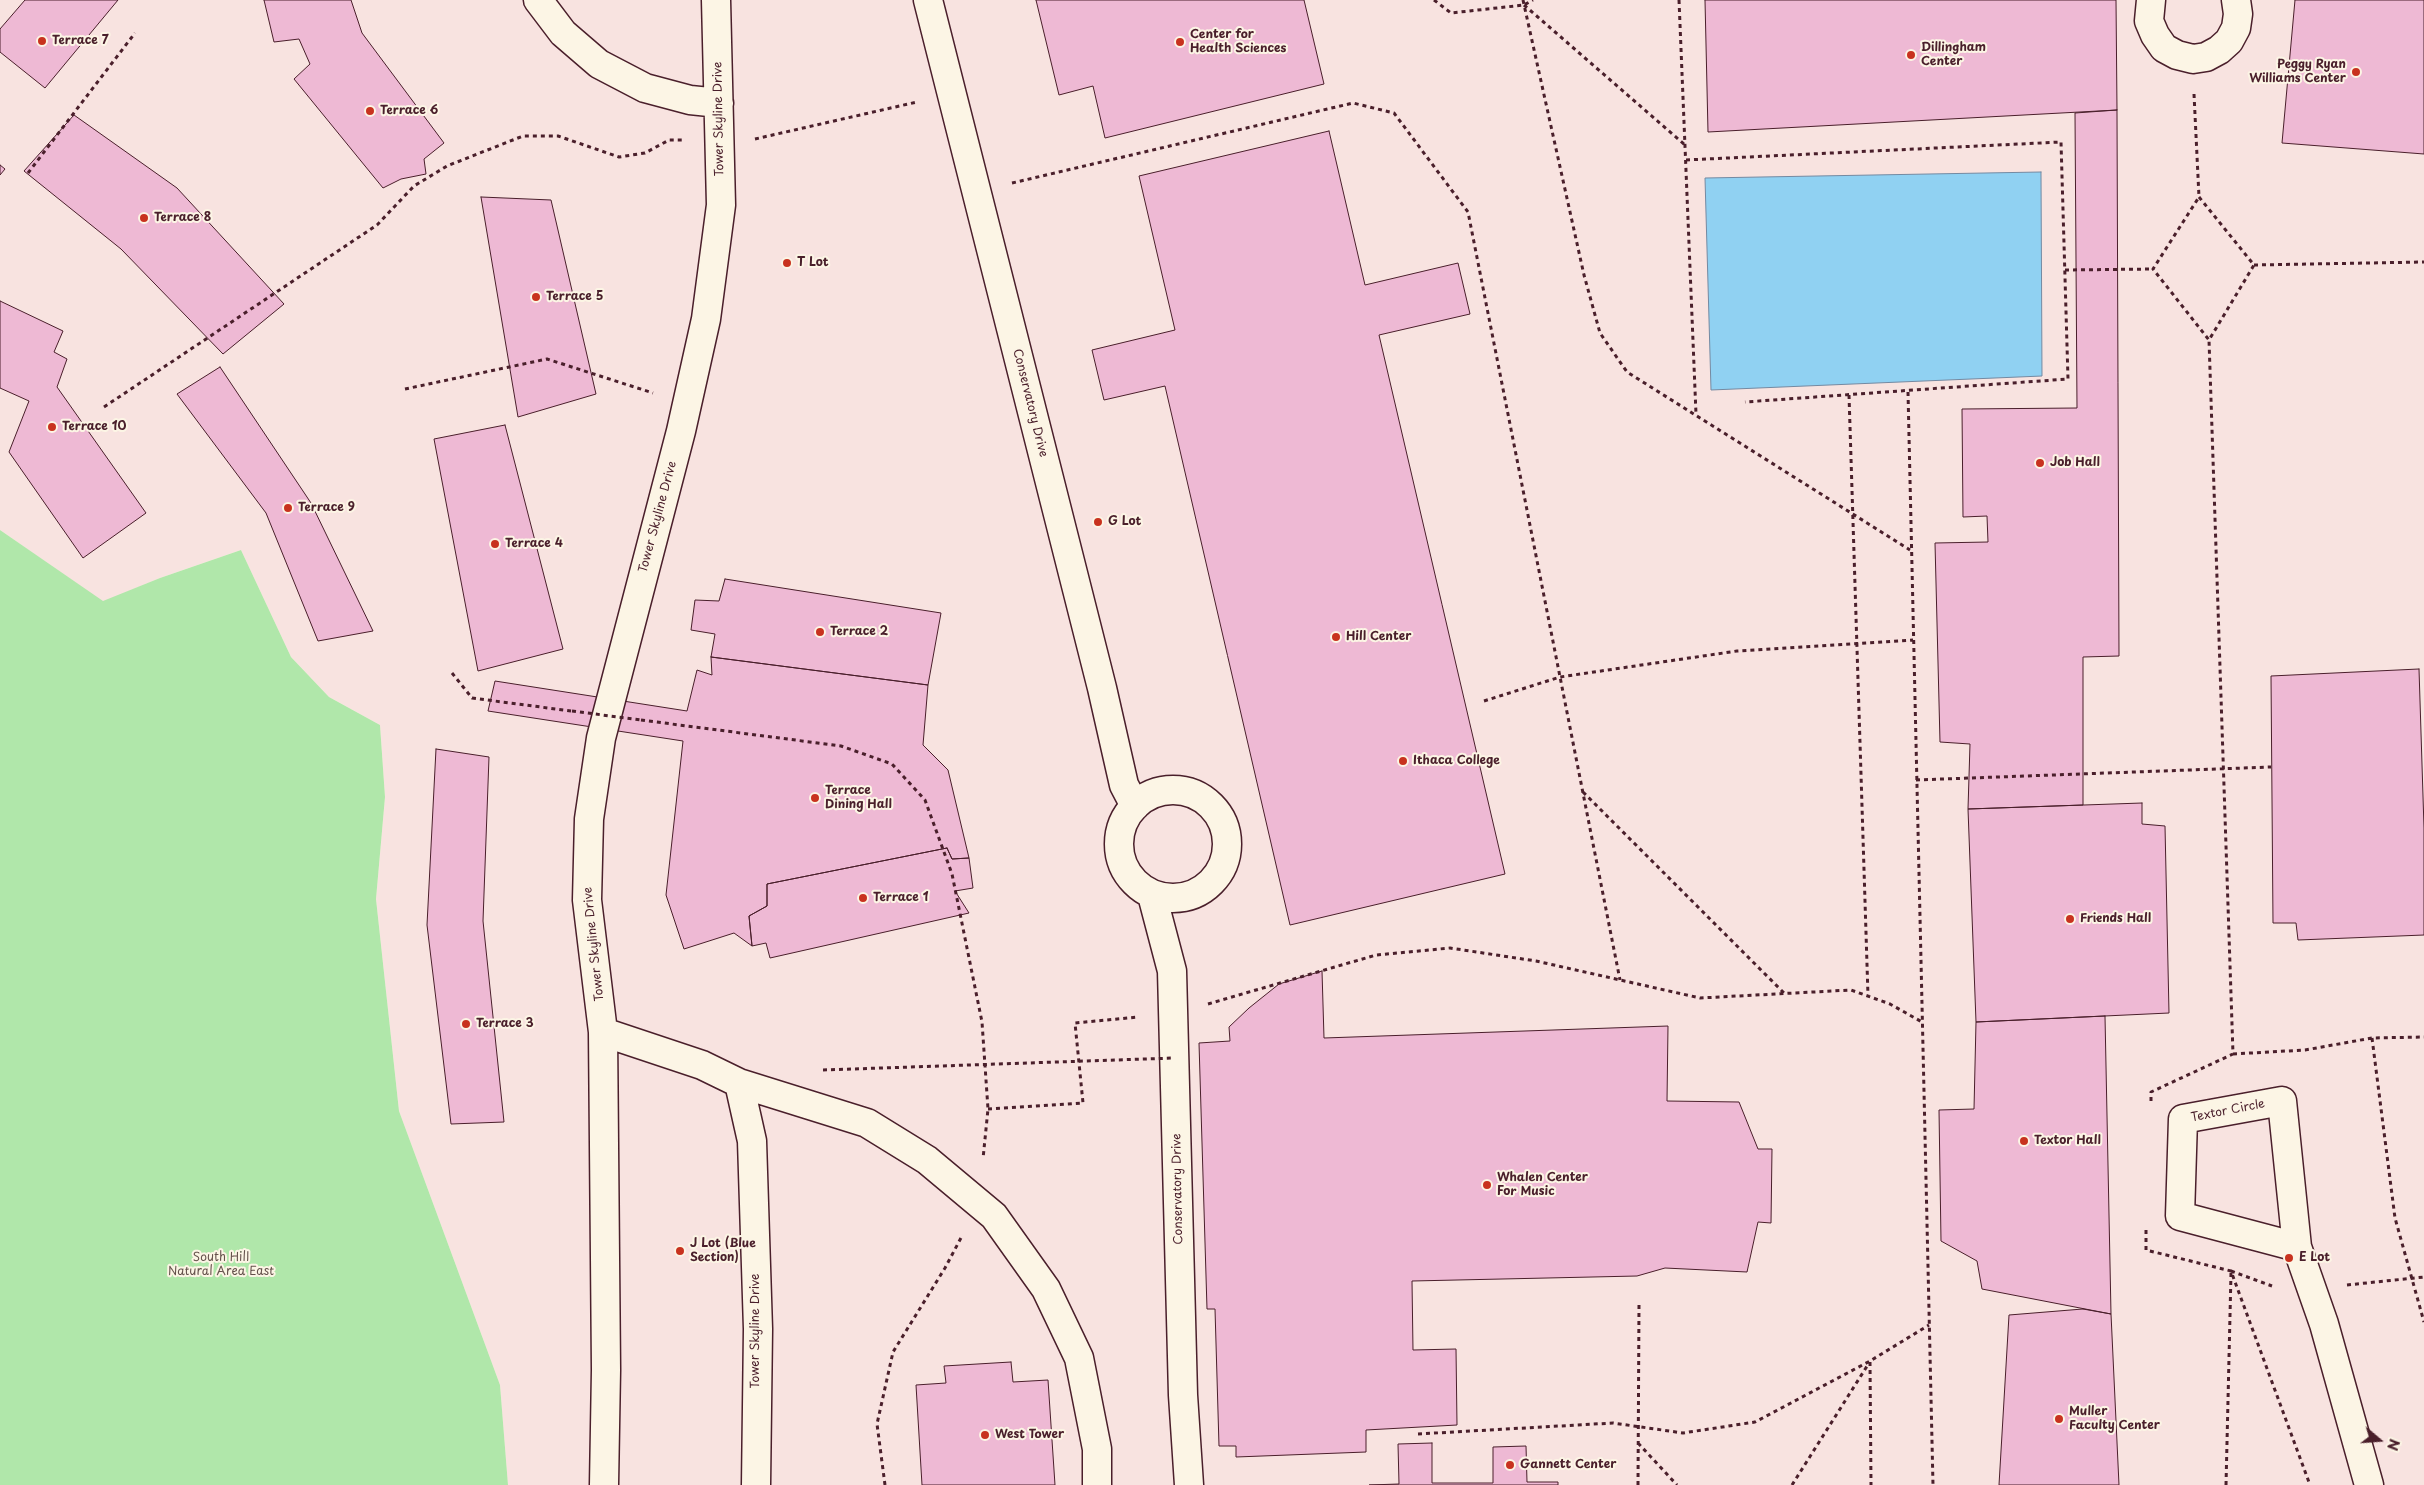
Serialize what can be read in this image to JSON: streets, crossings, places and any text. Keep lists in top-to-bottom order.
{
  "streets": {
    "street": ["Tower Skyline Drive", "Conservatory Drive", "Textor Circle"]
  },
  "parks": ["South Hill Natural Area East"],
  "places": [
    "Terrace 7",
    "Center for Health Sciences",
    "Dillingham Center",
    "Peggy Ryan Williams Center",
    "Terrace 6",
    "Terrace 8",
    "T Lot",
    "Terrace 5",
    "Terrace 10",
    "Job Hall",
    "Terrace 9",
    "G Lot",
    "Terrace 4",
    "Terrace 2",
    "Hill Center",
    "Ithaca College",
    "Terrace Dining Hall",
    "Terrace 1",
    "Friends Hall",
    "Terrace 3",
    "Textor Hall",
    "Whalen Center For Music",
    "J Lot (Blue Section)",
    "E Lot",
    "Muller Faculty Center",
    "West Tower",
    "Gannett Center"
  ],
  "north": "right"
}
